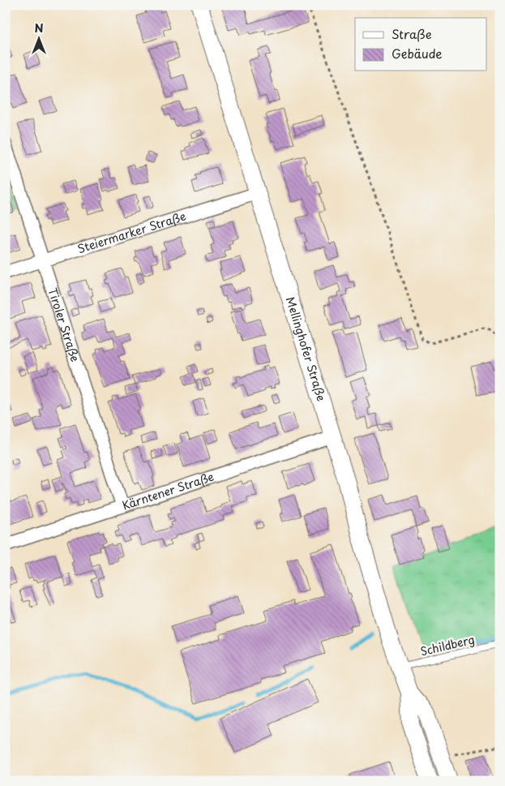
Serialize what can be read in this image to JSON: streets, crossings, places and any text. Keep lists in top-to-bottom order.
{
  "streets": {
    "main road": ["Mellinghofer Straße"],
    "street": ["Steiermarker Straße", "Tiroler Straße", "Kärntener Straße"],
    "lane": ["Schildberg"]
  },
  "crossings": [
    ["Steiermarker Straße", "Tiroler Straße"],
    ["Steiermarker Straße", "Mellinghofer Straße"],
    ["Tiroler Straße", "Kärntener Straße"],
    ["Mellinghofer Straße", "Kärntener Straße"],
    ["Mellinghofer Straße", "Schildberg"]
  ],
  "legend": ["Straße", "Gebäude"],
  "north": "top"
}
